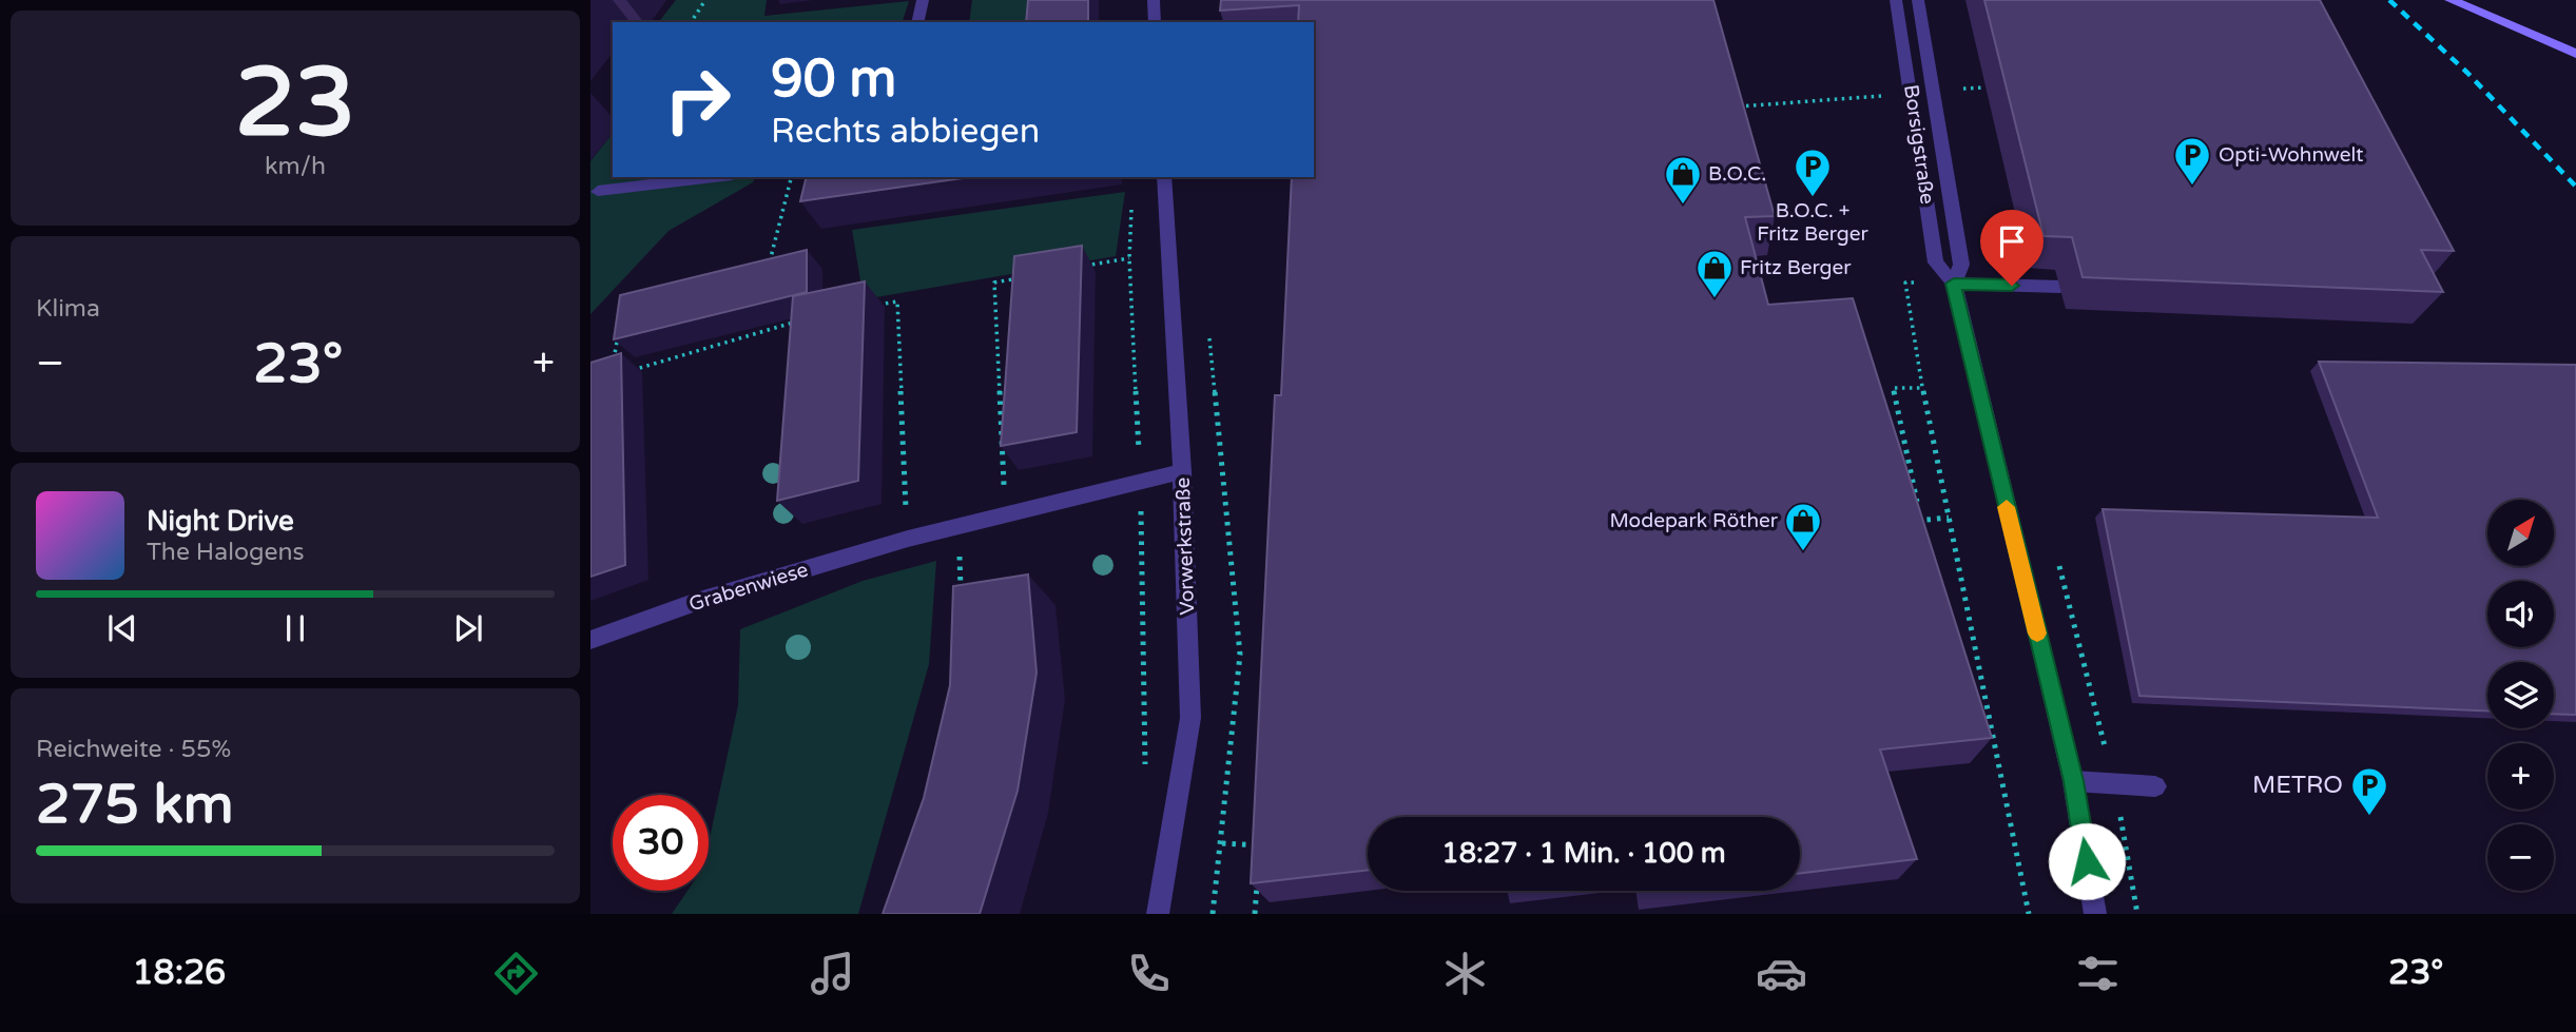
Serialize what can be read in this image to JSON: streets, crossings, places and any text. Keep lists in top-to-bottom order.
{
  "streets": {
    "street": ["Borsigstraße", "Vorwerkstraße", "Grabenwiese"]
  },
  "crossings": [
    ["Vorwerkstraße", "Grabenwiese"]
  ],
  "places": {
    "parking": ["Opti-Wohnwelt", "B.O.C. + Fritz Berger", "METRO"],
    "shop": ["B.O.C.", "Fritz Berger", "Modepark Röther"]
  },
  "north": "top right",
  "page": {
    "tile": [
      ["23", "km/h"],
      "Klima",
      ["Reichweite · 55%", "275 km"]
    ],
    "turn": ["90 m", "Rechts abbiegen"],
    "heat": ["−", "23°", "+"],
    "song": ["Night Drive", "The Halogens"],
    "map_buttons": ["+", "−"],
    "limit": "30",
    "trip": "18:27 · 1 Min. · 100 m",
    "tabs": ["18:26", "23°"]
  }
}
